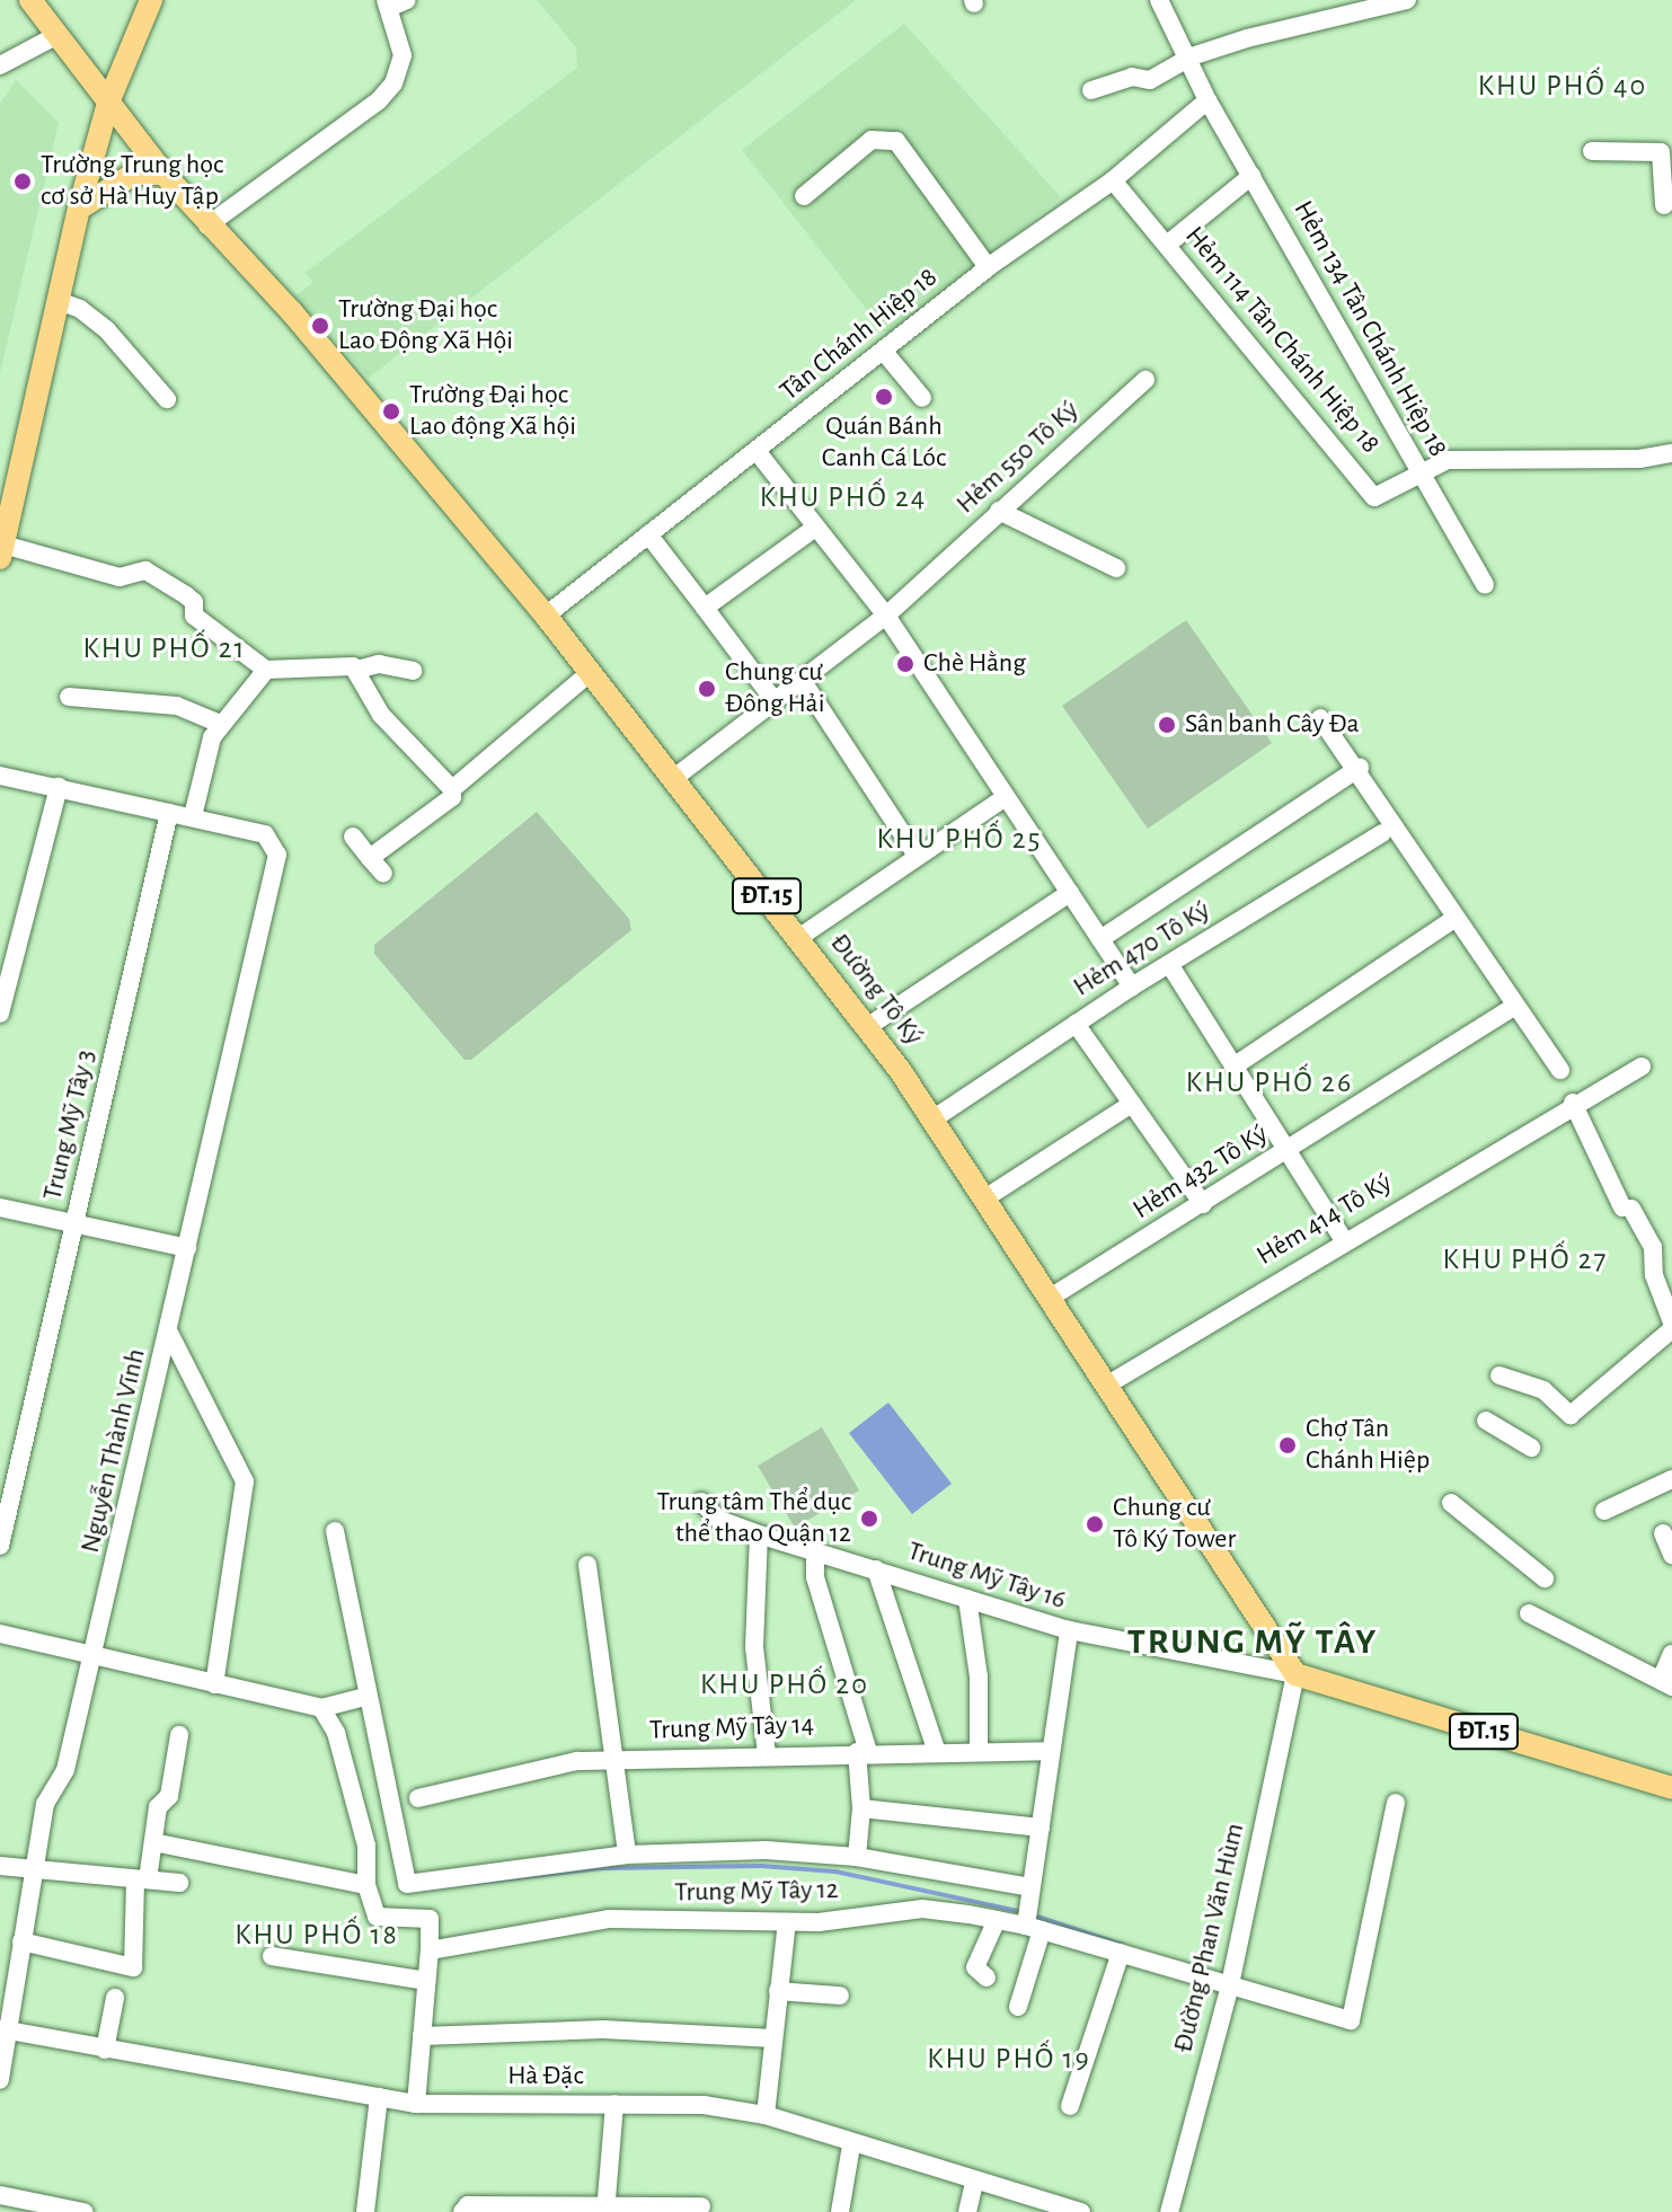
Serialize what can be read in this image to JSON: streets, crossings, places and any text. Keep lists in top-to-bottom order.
{
  "streets": {
    "main road": ["ĐT.15", "Đường Tô Ký"],
    "street": [
      "Hẻm 134 Tân Chánh Hiệp 18",
      "Tân Chánh Hiệp 18",
      "Hẻm 114 Tân Chánh Hiệp 18",
      "Hẻm 550 Tô Ký",
      "Hẻm 470 Tô Ký",
      "Trung Mỹ Tây 3",
      "Hẻm 432 Tô Ký",
      "Hẻm 414 Tô Ký",
      "Nguyễn Thành Vĩnh",
      "Trung Mỹ Tây 16",
      "Trung Mỹ Tây 14",
      "Trung Mỹ Tây 12",
      "Đường Phan Văn Hùm",
      "Hà Đặc"
    ]
  },
  "crossings": [
    ["Hẻm 134 Tân Chánh Hiệp 18", "Tân Chánh Hiệp 18"],
    ["Hẻm 134 Tân Chánh Hiệp 18", "Hẻm 114 Tân Chánh Hiệp 18"],
    ["Tân Chánh Hiệp 18", "Hẻm 114 Tân Chánh Hiệp 18"],
    ["Tân Chánh Hiệp 18", "Đường Tô Ký"],
    ["Hẻm 550 Tô Ký", "Đường Tô Ký"],
    ["ĐT.15", "Đường Tô Ký"],
    ["ĐT.15", "Trung Mỹ Tây 16"],
    ["ĐT.15", "Đường Phan Văn Hùm"],
    ["Hẻm 470 Tô Ký", "Đường Tô Ký"],
    ["Đường Tô Ký", "Hẻm 432 Tô Ký"],
    ["Đường Tô Ký", "Hẻm 414 Tô Ký"],
    ["Đường Tô Ký", "Trung Mỹ Tây 16"],
    ["Đường Tô Ký", "Đường Phan Văn Hùm"],
    ["Nguyễn Thành Vĩnh", "Hà Đặc"],
    ["Trung Mỹ Tây 16", "Đường Phan Văn Hùm"],
    ["Trung Mỹ Tây 12", "Đường Phan Văn Hùm"]
  ],
  "districts": [
    "KHU PHỐ 40",
    "KHU PHỐ 24",
    "KHU PHỐ 21",
    "KHU PHỐ 25",
    "KHU PHỐ 26",
    "KHU PHỐ 27",
    "TRUNG MỸ TÂY",
    "KHU PHỐ 20",
    "KHU PHỐ 18",
    "KHU PHỐ 19"
  ],
  "places": [
    "Trường Trung học cơ sở Hà Huy Tập",
    "Trường Đại học Lao Động Xã Hội",
    "Quán Bánh Canh Cá Lóc",
    "Trường Đại học Lao động Xã hội",
    "Chè Hằng",
    "Chung cư Đông Hải",
    "Sân banh Cây Đa",
    "Chợ Tân Chánh Hiệp",
    "Trung tâm Thể dục thể thao Quận 12",
    "Chung cư Tô Ký Tower"
  ]
}
